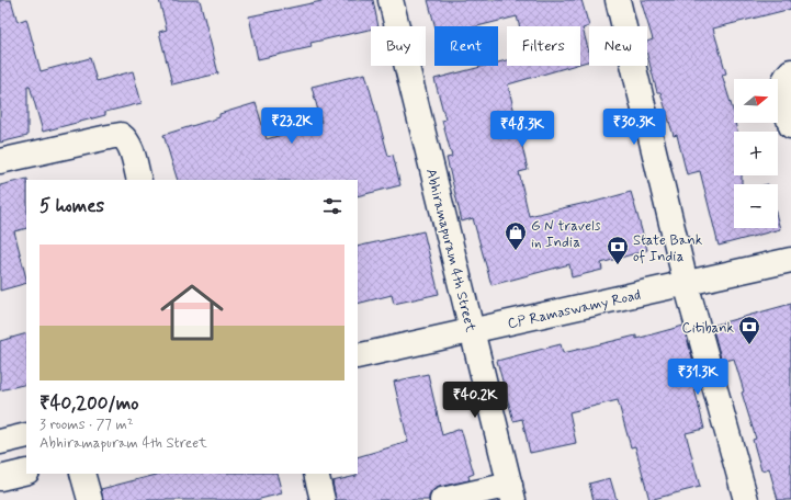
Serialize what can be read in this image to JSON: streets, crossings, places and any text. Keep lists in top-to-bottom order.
{
  "streets": {
    "street": ["Abhiramapuram 4th Street", "CP Ramaswamy Road"]
  },
  "crossings": [
    ["Abhiramapuram 4th Street", "CP Ramaswamy Road"]
  ],
  "places": {
    "shop": ["G N travels in India"],
    "bank": ["State Bank of India", "Citibank"]
  },
  "north": "right",
  "page": {
    "chip": [
      "Buy",
      "Rent",
      "Filters",
      "New"
    ],
    "map_buttons": ["+", "−"],
    "price": [
      "₹23.2K",
      "₹30.3K",
      "₹48.3K",
      "₹31.3K",
      "₹40.2K"
    ],
    "heading": "5 homes",
    "list": [
      {
        "name": "₹40,200/mo",
        "note": "3 rooms · 77 m² · Abhiramapuram 4th Street"
      }
    ]
  }
}
